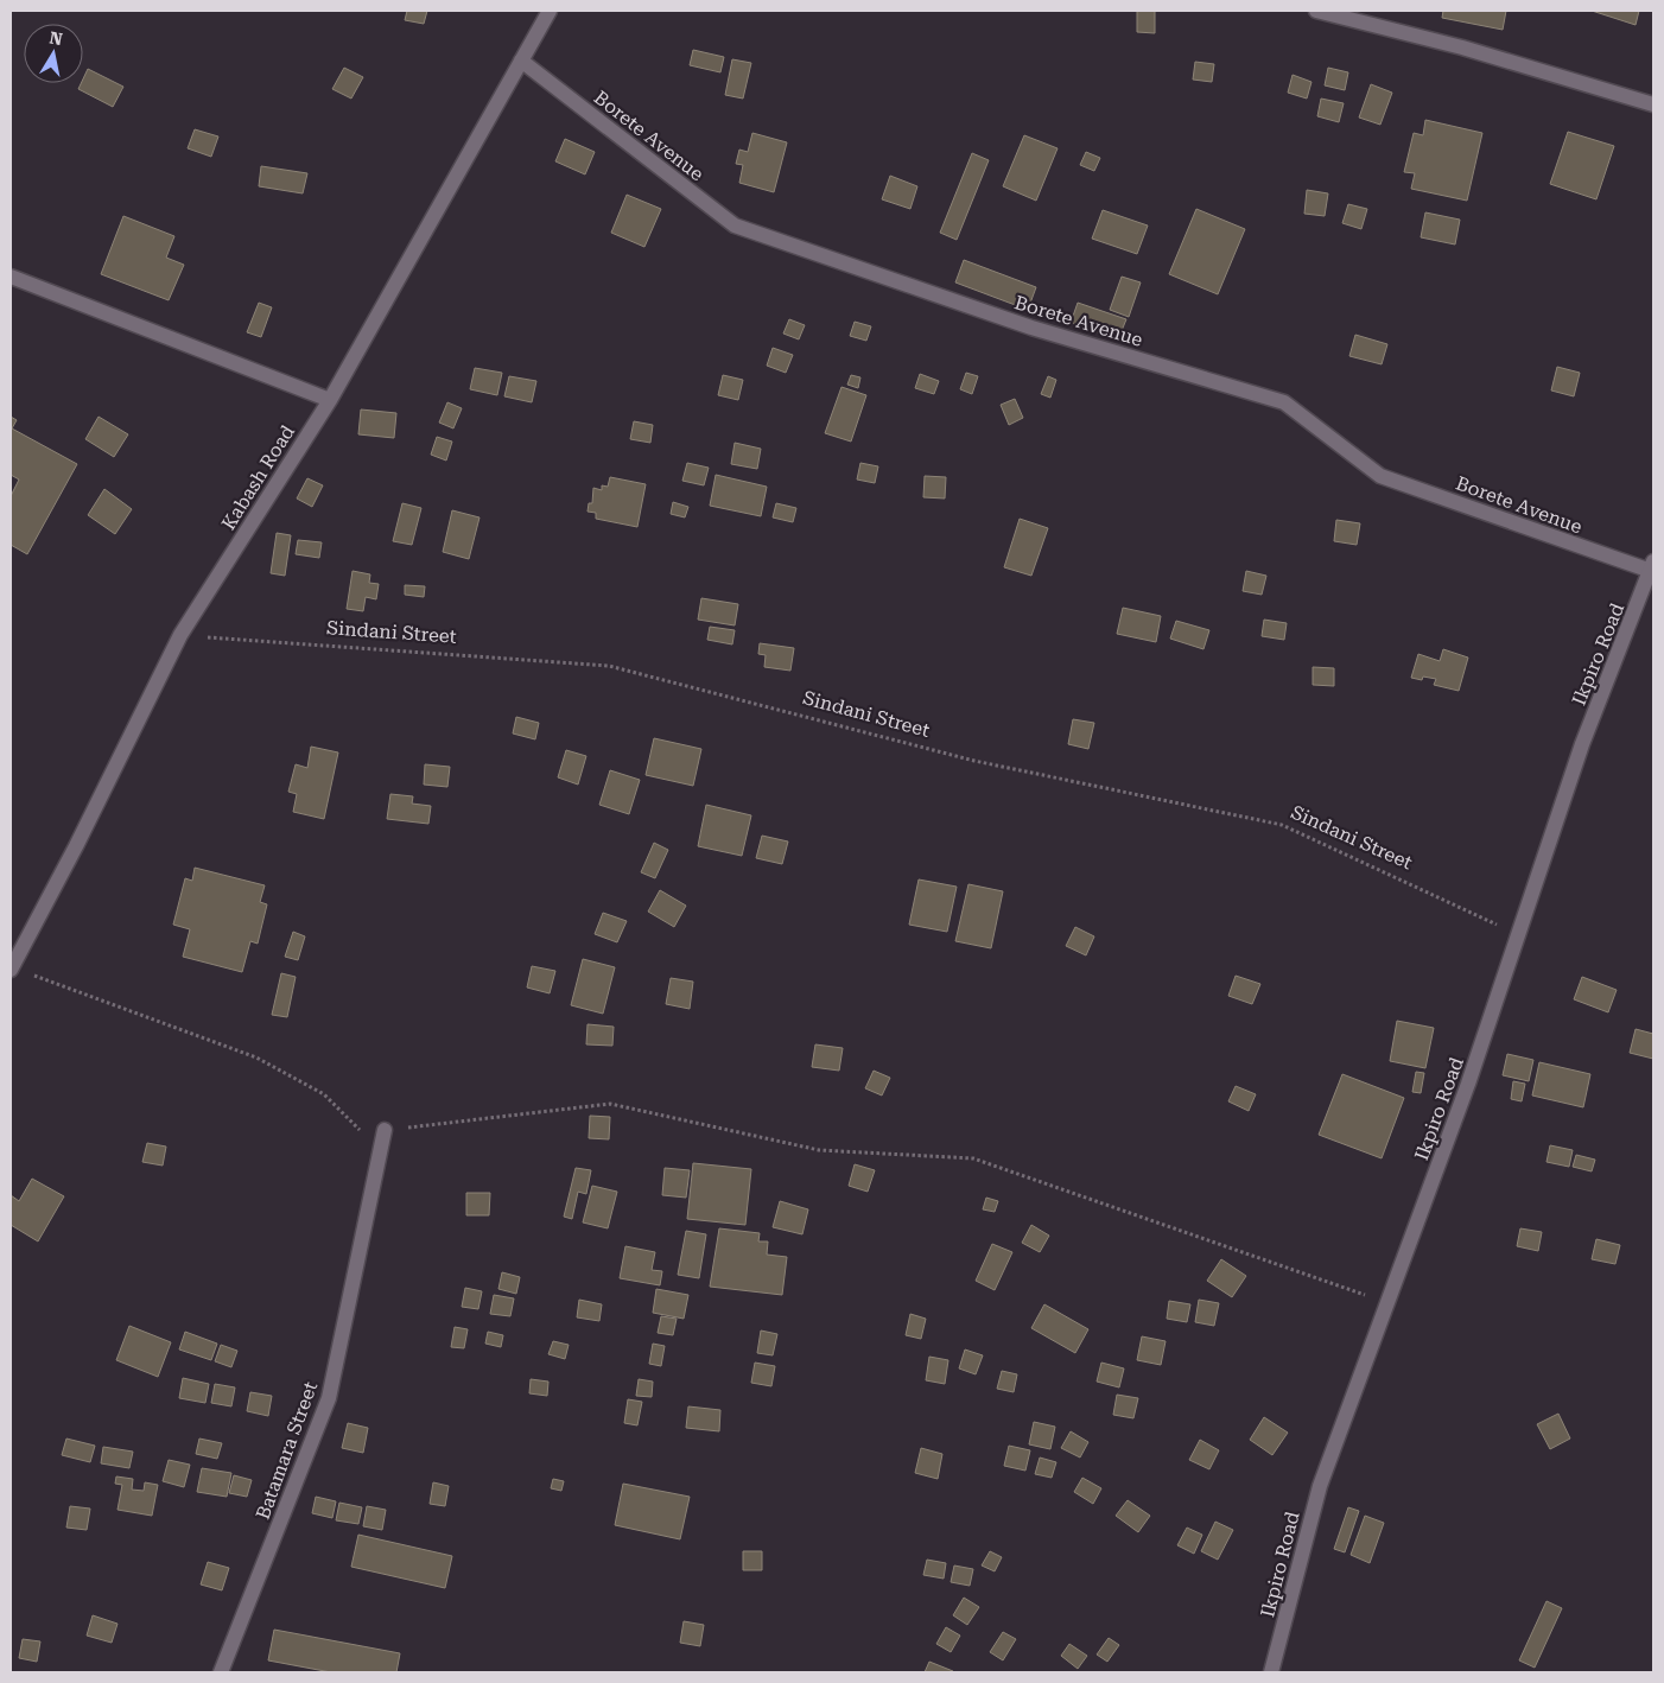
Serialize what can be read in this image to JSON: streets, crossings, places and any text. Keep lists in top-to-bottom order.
{
  "streets": {
    "street": [
      "Borete Avenue",
      "Kabash Road",
      "Ikpiro Road",
      "Batamara Street"
    ],
    "path": ["Sindani Street"]
  },
  "crossings": [
    ["Borete Avenue", "Kabash Road"],
    ["Borete Avenue", "Ikpiro Road"],
    ["Kabash Road", "Sindani Street"],
    ["Sindani Street", "Ikpiro Road"]
  ],
  "north": "top"
}
